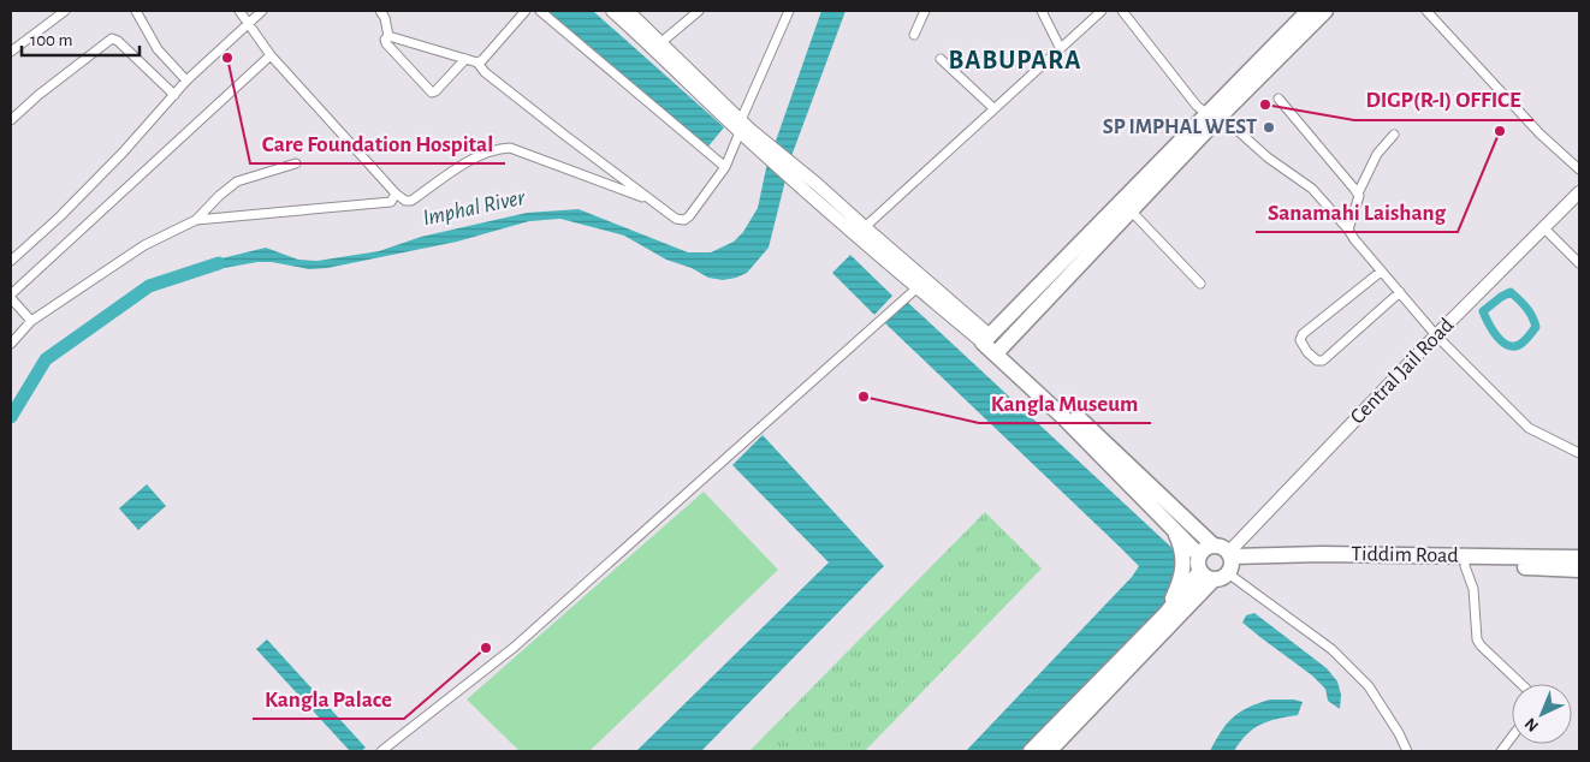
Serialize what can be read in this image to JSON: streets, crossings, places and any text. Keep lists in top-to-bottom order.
{
  "streets": {
    "highway": ["Tiddim Road"],
    "street": ["Central Jail Road"]
  },
  "districts": ["BABUPARA"],
  "water": ["Imphal River"],
  "places": [
    "Care Foundation Hospital",
    "DIGP(R-I) OFFICE",
    "SP IMPHAL WEST",
    "Sanamahi Laishang",
    "Kangla Museum",
    "Kangla Palace"
  ],
  "scale_bar": "100 m",
  "north": "bottom left"
}
